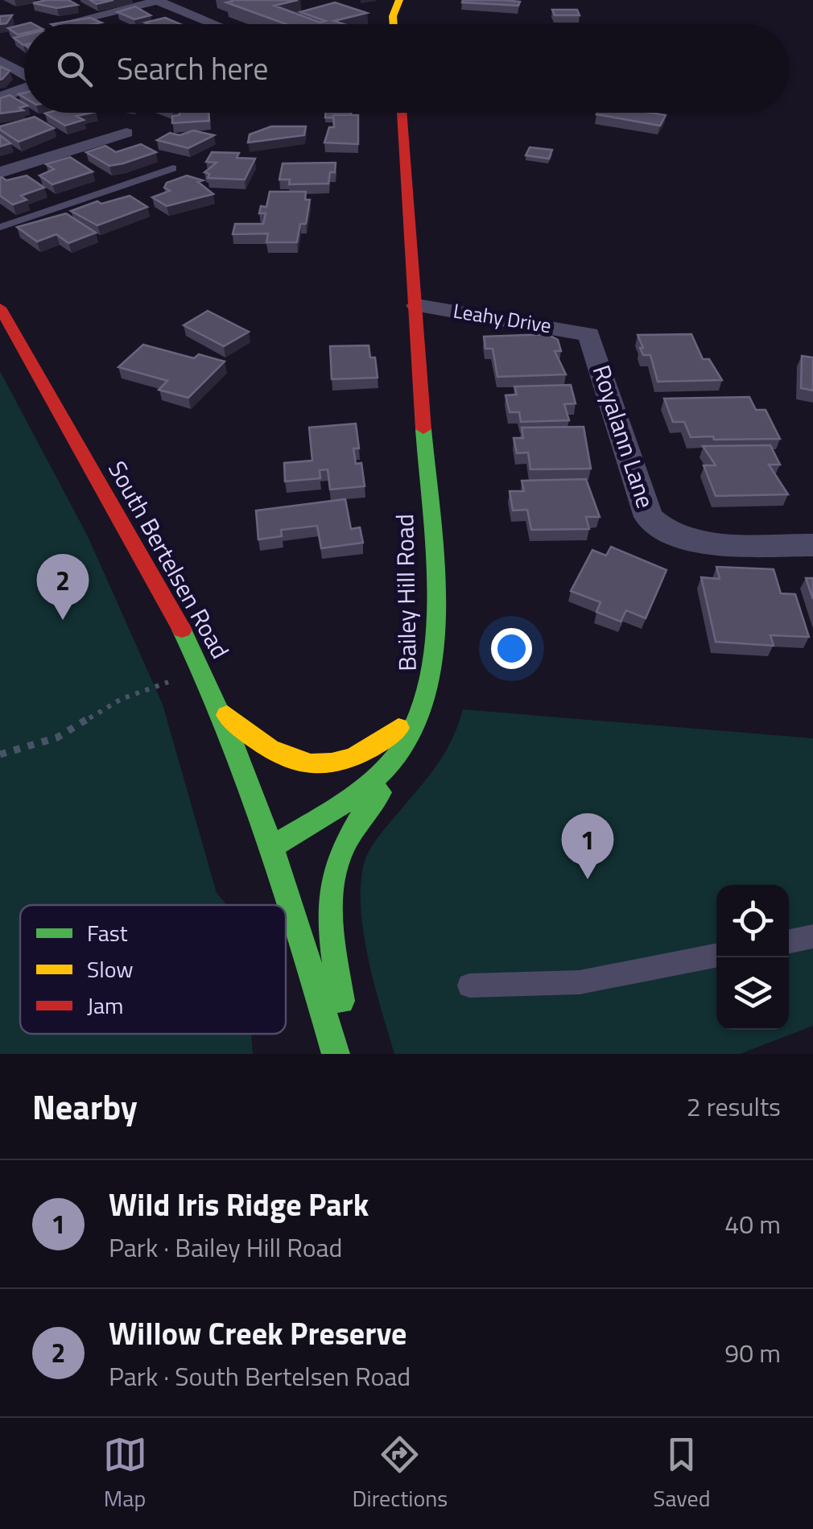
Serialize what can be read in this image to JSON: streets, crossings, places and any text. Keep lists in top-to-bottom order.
{
  "streets": {
    "main road": ["South Bertelsen Road", "Bailey Hill Road"],
    "street": ["Leahy Drive", "Royalann Lane"]
  },
  "crossings": [
    ["Leahy Drive", "Royalann Lane"],
    ["Leahy Drive", "Bailey Hill Road"],
    ["South Bertelsen Road", "Bailey Hill Road"]
  ],
  "legend": ["Fast", "Slow", "Jam"],
  "page": {
    "search": "Search here",
    "pins": ["2", "1"],
    "heading": ["Nearby", "2 results"],
    "list": [
      {
        "mark": "1",
        "name": "Wild Iris Ridge Park",
        "note": "Park · Bailey Hill Road",
        "value": "40 m"
      },
      {
        "mark": "2",
        "name": "Willow Creek Preserve",
        "note": "Park · South Bertelsen Road",
        "value": "90 m"
      }
    ],
    "nav": ["Map", "Directions", "Saved"]
  }
}
